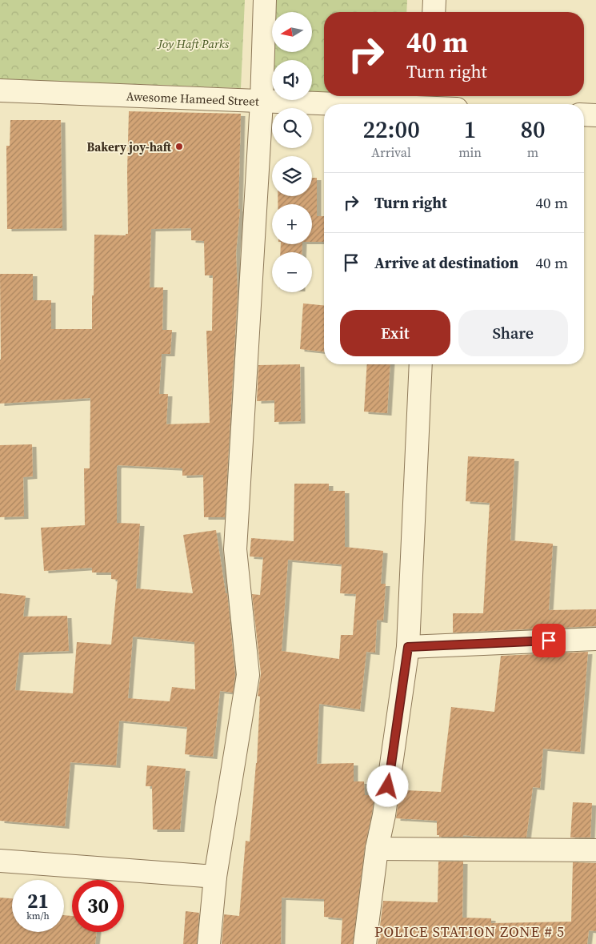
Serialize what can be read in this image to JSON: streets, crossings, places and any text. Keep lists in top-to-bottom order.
{
  "streets": {
    "street": ["Awesome Hameed Street"]
  },
  "districts": ["POLICE STATION ZONE # 5"],
  "parks": ["Joy Haft Parks"],
  "places": ["Bakery joy-haft"],
  "north": "left",
  "page": {
    "map_buttons": ["+", "−"],
    "turn": ["40 m", "Turn right"],
    "eta": [
      "22:00",
      "Arrival",
      "1",
      "min",
      "80",
      "m"
    ],
    "list": [
      {
        "name": "Turn right",
        "value": "40 m"
      },
      {
        "name": "Arrive at destination",
        "value": "40 m"
      }
    ],
    "buttons": ["Exit", "Share"],
    "speed": "21 km/h",
    "limit": "30"
  }
}
